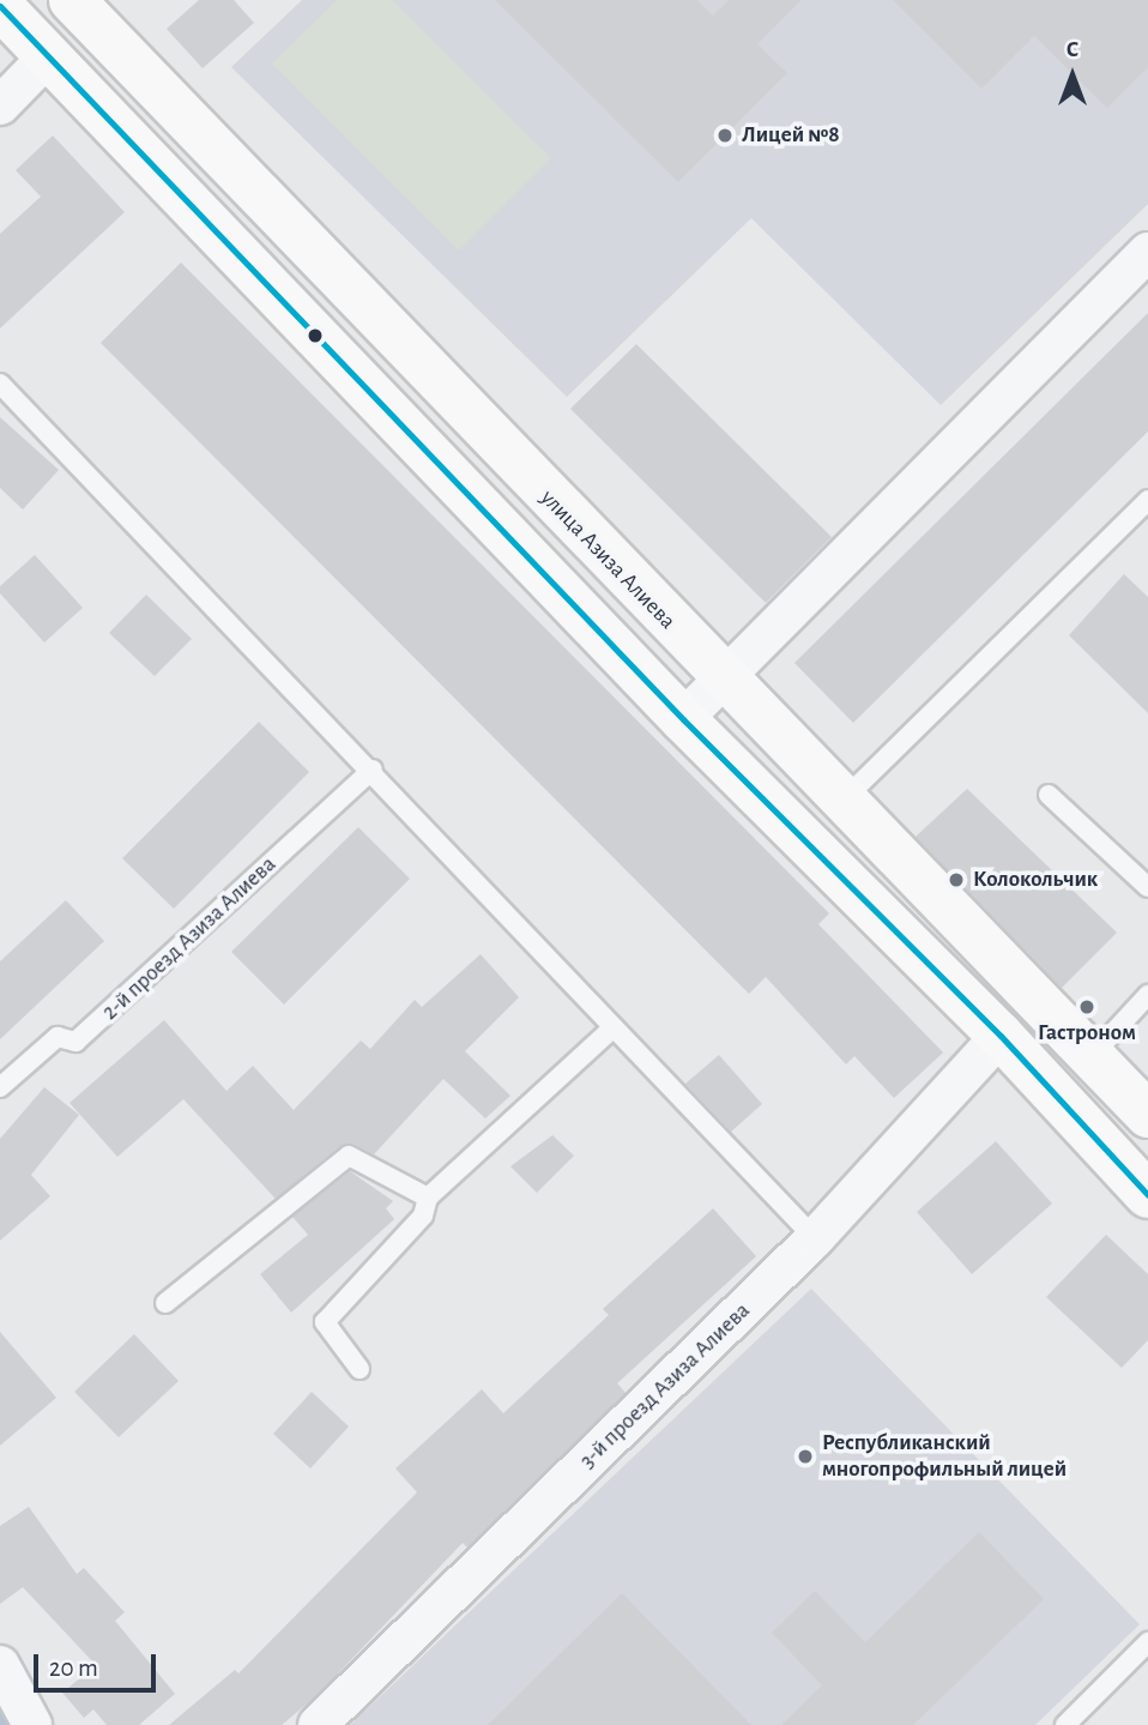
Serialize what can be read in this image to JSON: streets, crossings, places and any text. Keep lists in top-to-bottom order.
{
  "streets": {
    "main road": ["улица Азиза Алиева"],
    "street": ["3-й проезд Азиза Алиева"],
    "lane": ["2-й проезд Азиза Алиева"]
  },
  "places": [
    "Лицей №8",
    "Колокольчик",
    "Гастроном",
    "Республиканский многопрофильный лицей"
  ],
  "scale_bar": "20 m",
  "north": "top"
}
